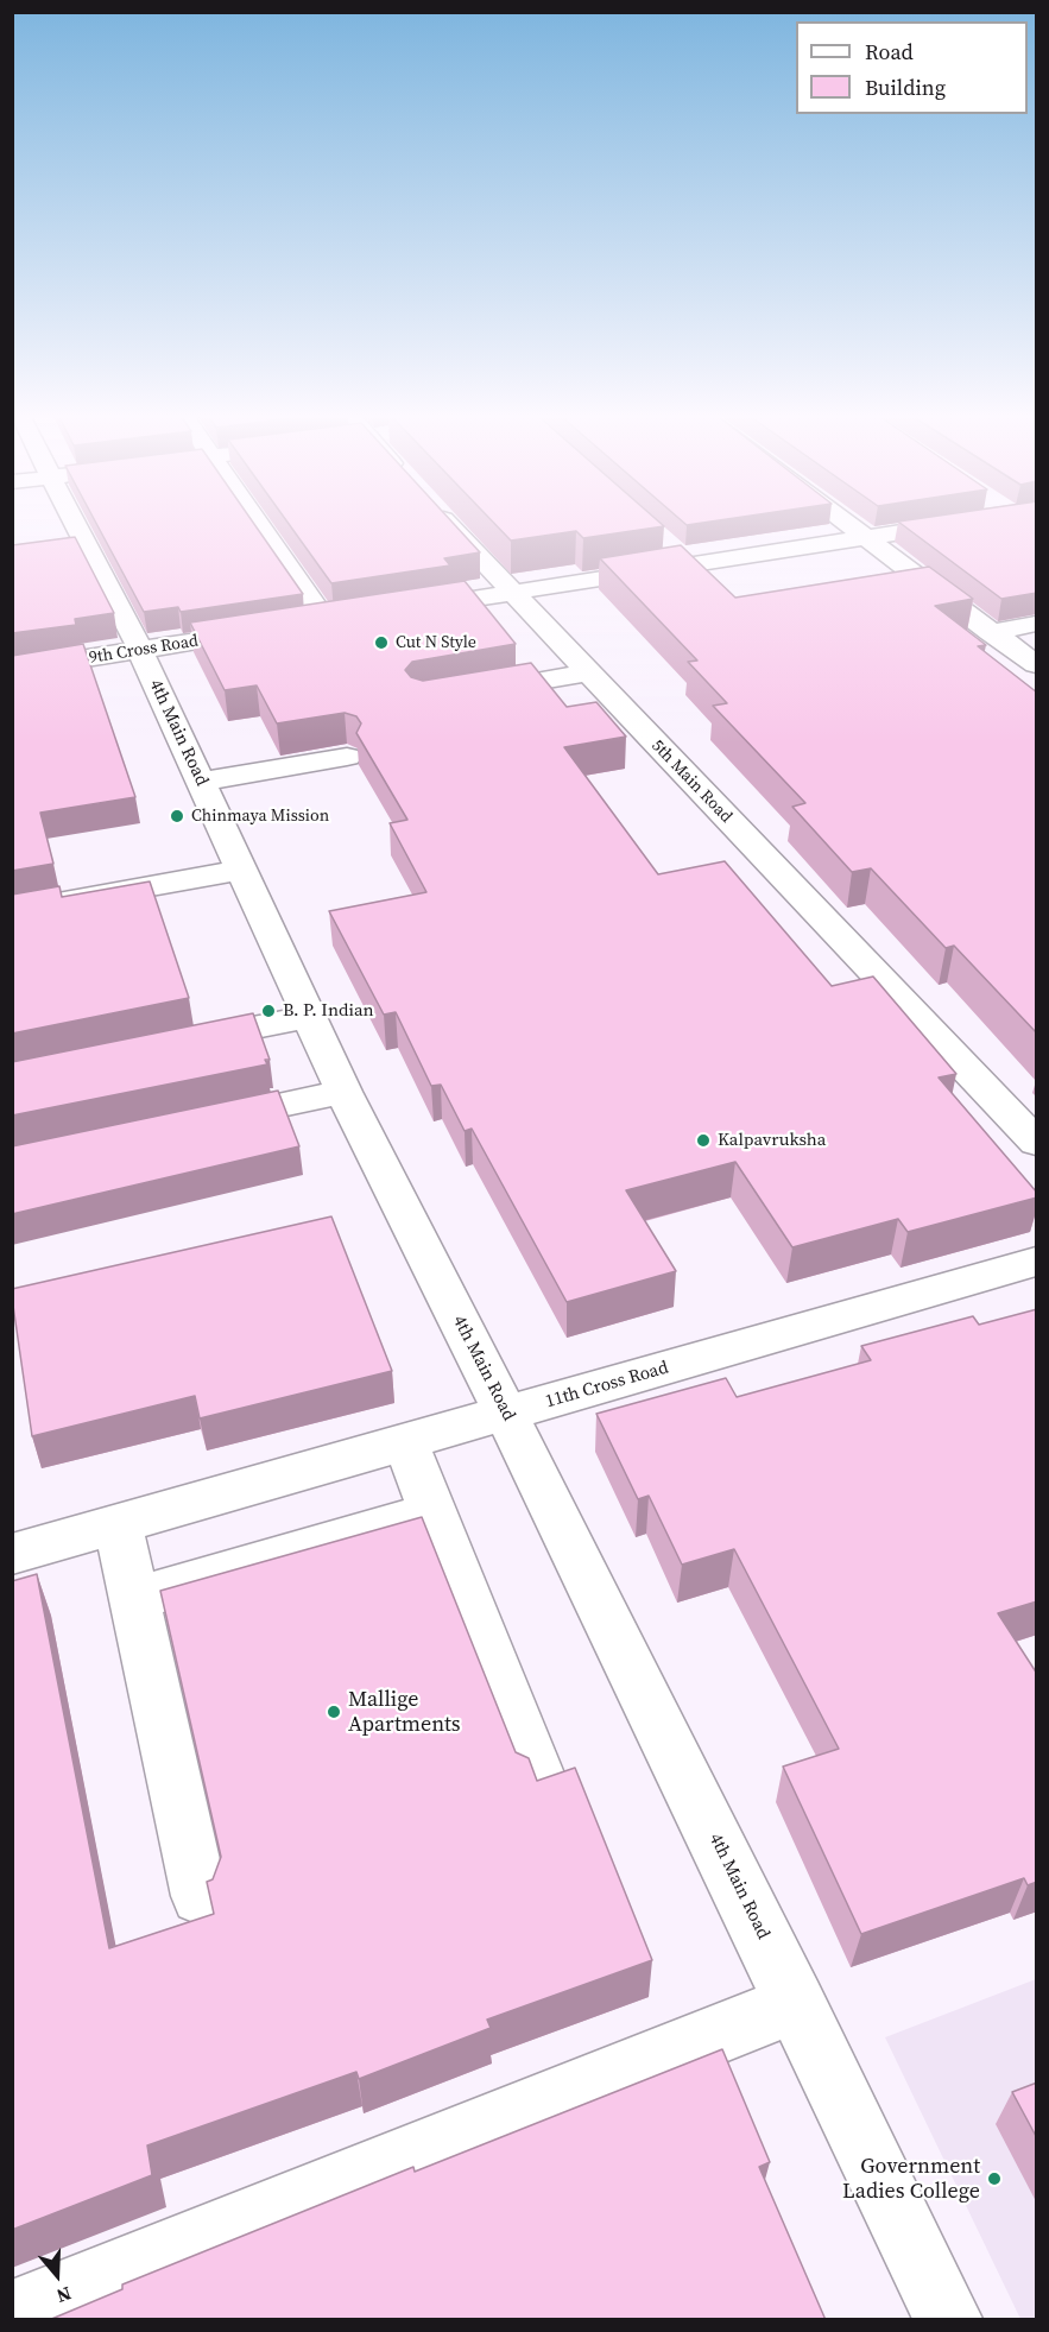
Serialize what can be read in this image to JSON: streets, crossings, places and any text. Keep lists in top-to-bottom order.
{
  "streets": {
    "street": [
      "9th Cross Road",
      "4th Main Road",
      "5th Main Road",
      "11th Cross Road"
    ]
  },
  "crossings": [
    ["9th Cross Road", "4th Main Road"],
    ["4th Main Road", "11th Cross Road"]
  ],
  "places": [
    "Cut N Style",
    "Chinmaya Mission",
    "B. P. Indian",
    "Kalpavruksha",
    "Mallige Apartments",
    "Government Ladies College"
  ],
  "legend": ["Road", "Building"],
  "north": "bottom"
}
